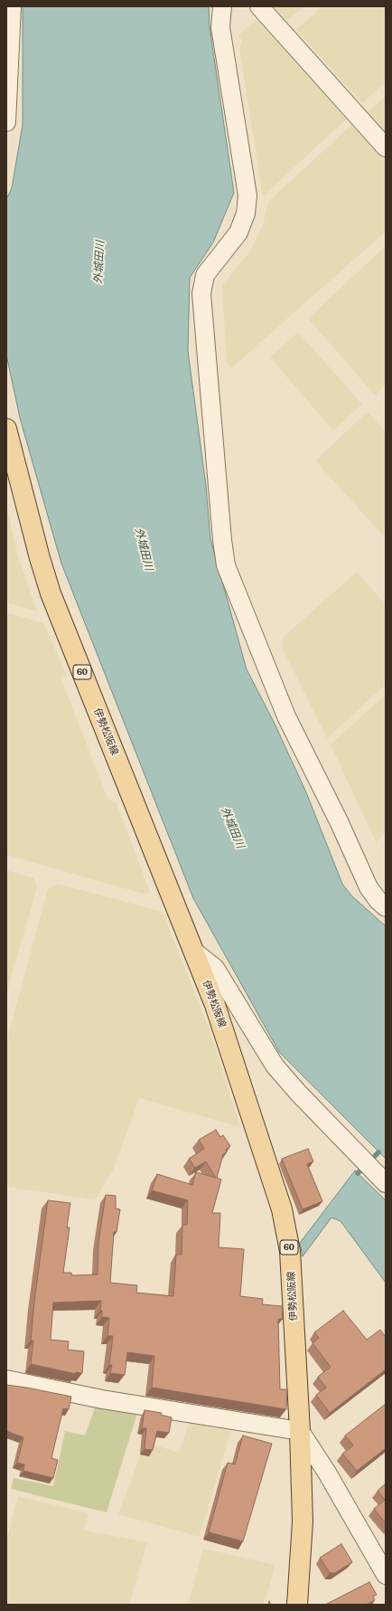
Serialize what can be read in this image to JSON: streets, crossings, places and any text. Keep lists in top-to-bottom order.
{
  "streets": {
    "main road": ["60", "伊勢松阪線"]
  },
  "water": ["外城田川"]
}
